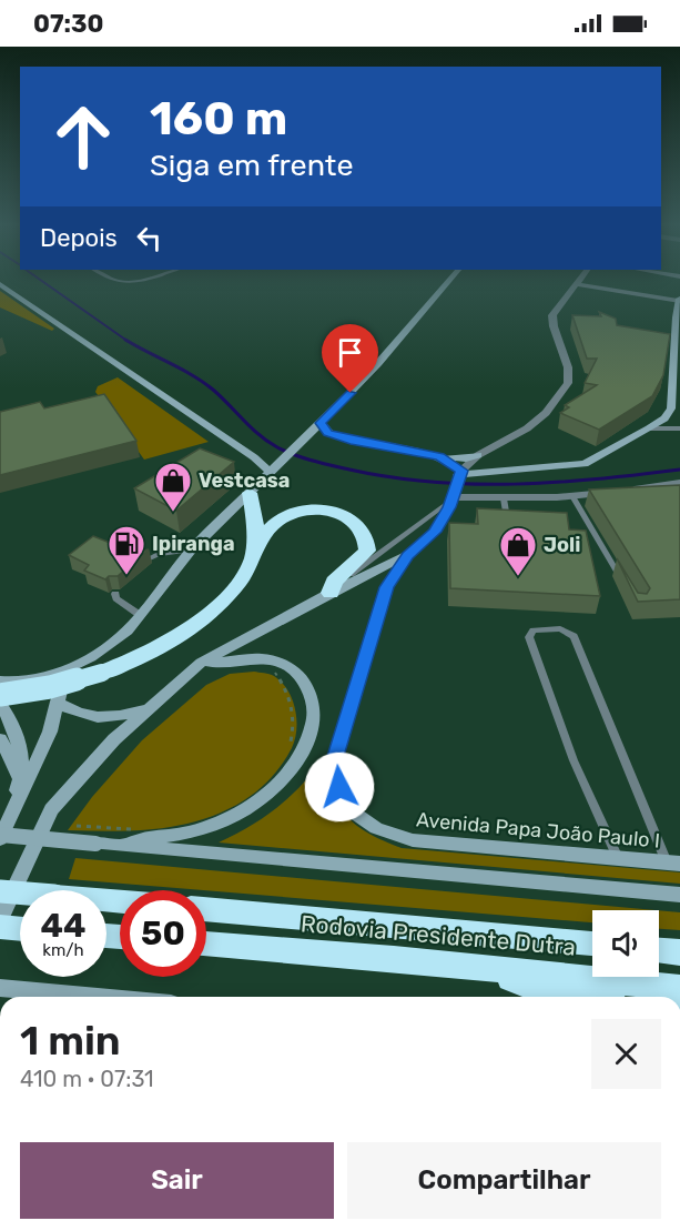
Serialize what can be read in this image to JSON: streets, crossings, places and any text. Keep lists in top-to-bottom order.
{
  "streets": {
    "highway": ["Rodovia Presidente Dutra"],
    "main road": ["Avenida Papa João Paulo I"]
  },
  "places": {
    "shop": ["Vestcasa", "Joli"],
    "fuel station": ["Ipiranga"]
  },
  "page": {
    "status": "07:30",
    "turn": ["160 m", "Siga em frente"],
    "then": "Depois",
    "speed": "44 km/h",
    "limit": "50",
    "heading": ["1 min", "410 m · 07:31"],
    "buttons": ["Sair", "Compartilhar"]
  }
}
